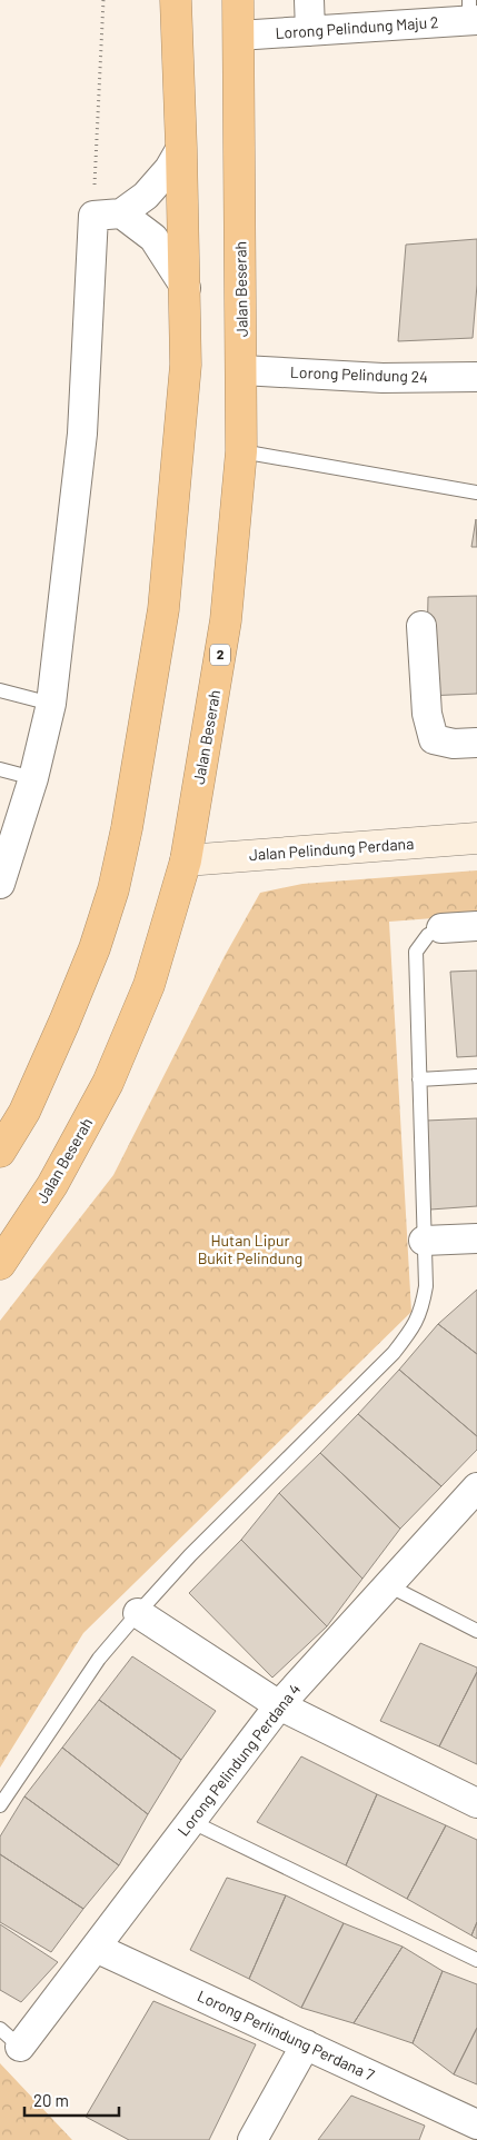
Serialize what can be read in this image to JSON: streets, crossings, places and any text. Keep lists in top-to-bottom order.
{
  "streets": {
    "highway": ["Jalan Beserah", "2"],
    "street": [
      "Lorong Pelindung Maju 2",
      "Lorong Pelindung 24",
      "Jalan Pelindung Perdana",
      "Lorong Pelindung Perdana 4",
      "Lorong Perlindung Perdana 7"
    ]
  },
  "crossings": [
    ["Lorong Pelindung Maju 2", "Jalan Beserah"],
    ["Jalan Beserah", "Lorong Pelindung 24"],
    ["Jalan Beserah", "Jalan Pelindung Perdana"],
    ["Lorong Pelindung Perdana 4", "Lorong Perlindung Perdana 7"]
  ],
  "parks": ["Hutan Lipur Bukit Pelindung"],
  "scale_bar": "20 m"
}
